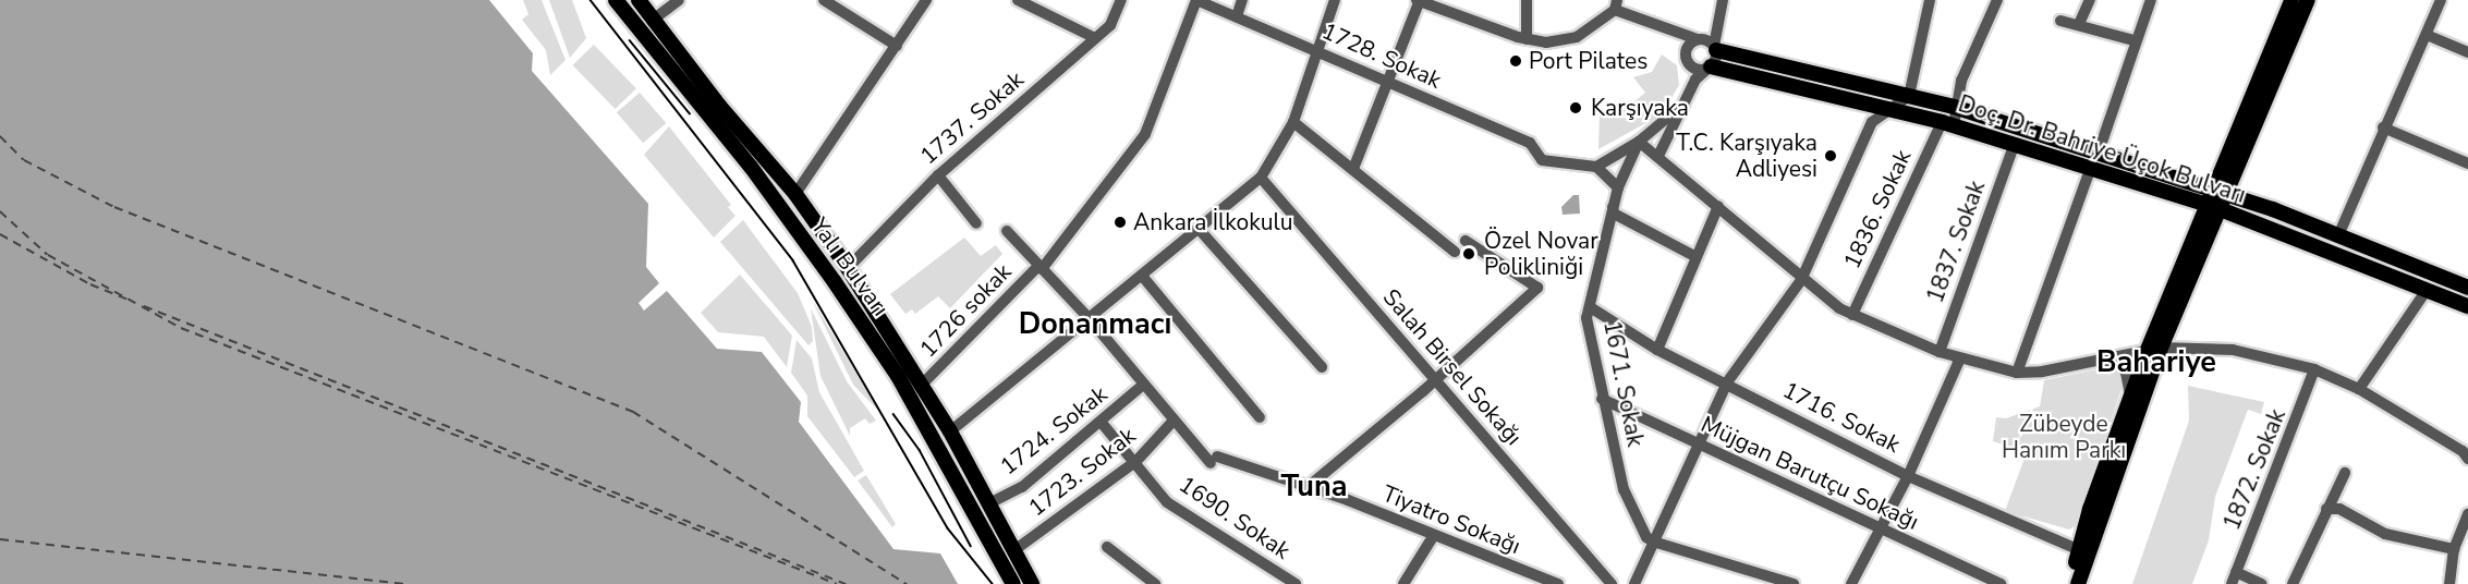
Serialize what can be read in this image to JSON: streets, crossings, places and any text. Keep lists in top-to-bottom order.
{
  "streets": {
    "main road": ["Doç. Dr. Bahriye Üçok Bulvarı", "Yalı Bulvarı"],
    "street": [
      "1728. Sokak",
      "1737. Sokak",
      "1836. Sokak",
      "1837. Sokak",
      "1726 sokak",
      "Salah Birsel Sokağı",
      "1671. Sokak",
      "1716. Sokak",
      "1724. Sokak",
      "1872. Sokak",
      "1723. Sokak",
      "Müjgan Barutçu Sokağı",
      "1690. Sokak",
      "Tiyatro Sokağı"
    ]
  },
  "crossings": [
    ["1728. Sokak", "1726 sokak"],
    ["1737. Sokak", "Yalı Bulvarı"],
    ["Doç. Dr. Bahriye Üçok Bulvarı", "1836. Sokak"],
    ["Doç. Dr. Bahriye Üçok Bulvarı", "1837. Sokak"],
    ["Yalı Bulvarı", "1726 sokak"],
    ["Yalı Bulvarı", "1724. Sokak"],
    ["Yalı Bulvarı", "1723. Sokak"],
    ["1671. Sokak", "1716. Sokak"],
    ["1671. Sokak", "Müjgan Barutçu Sokağı"],
    ["1724. Sokak", "1690. Sokak"],
    ["1723. Sokak", "1690. Sokak"],
    ["1723. Sokak", "Tiyatro Sokağı"]
  ],
  "districts": ["Donanmacı", "Bahariye", "Tuna"],
  "parks": ["Zübeyde Hanım Parkı"],
  "places": [
    "Port Pilates",
    "Karşıyaka",
    "T.C. Karşıyaka Adliyesi",
    "Ankara İlkokulu",
    "Özel Novar Polikliniği"
  ]
}
